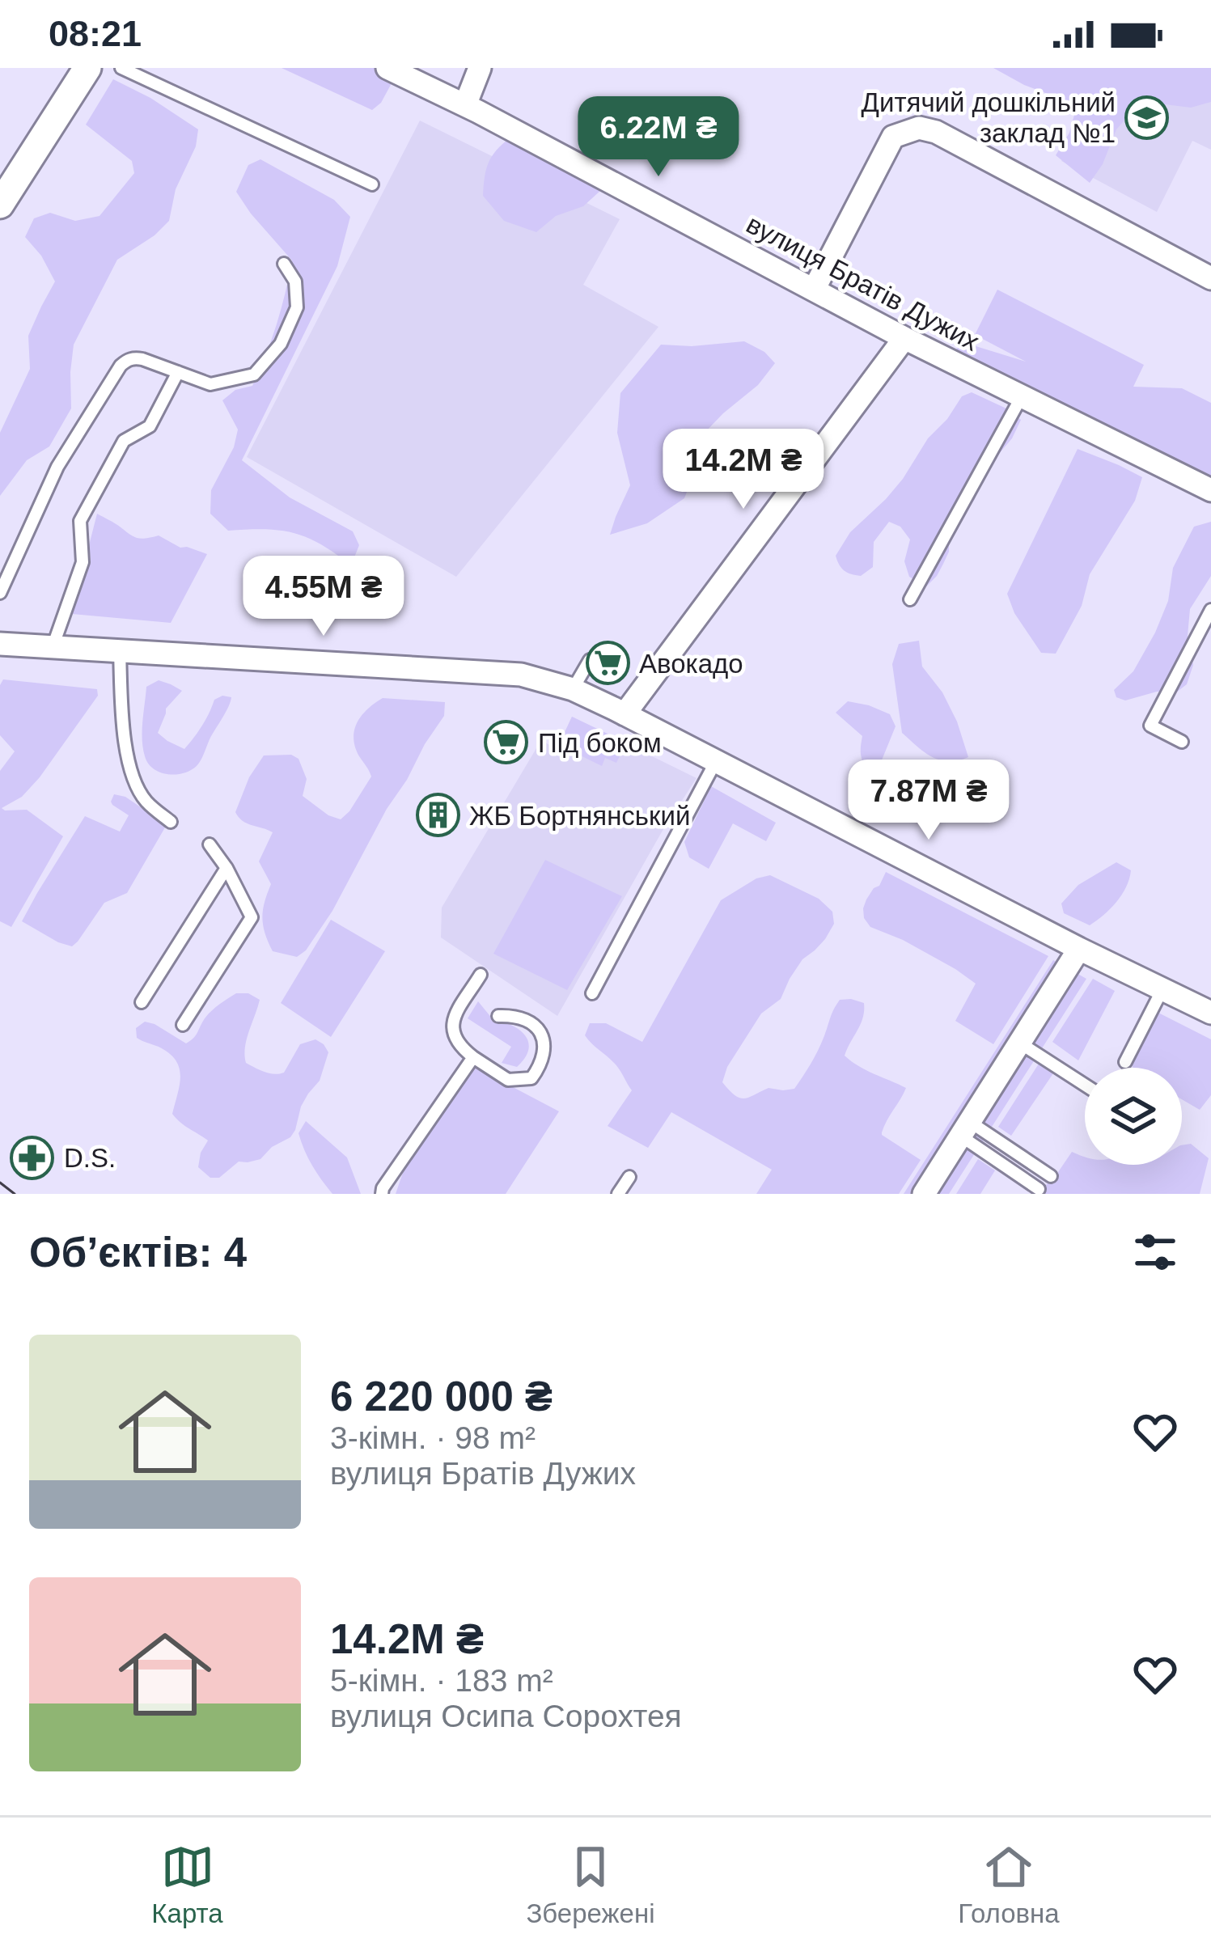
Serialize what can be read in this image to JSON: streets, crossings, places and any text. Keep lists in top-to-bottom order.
{
  "streets": {
    "street": ["вулиця Братів Дужих"]
  },
  "places": {
    "school or university": ["Дитячий дошкільний заклад №1"],
    "supermarket": ["Авокадо", "Під боком"],
    "building": ["ЖБ Бортнянський"],
    "pharmacy": ["D.S."]
  },
  "page": {
    "status": "08:21",
    "price": [
      "6.22M ₴",
      "14.2M ₴",
      "4.55M ₴",
      "7.87M ₴"
    ],
    "heading": "Об’єктів: 4",
    "list": [
      {
        "name": "6 220 000 ₴",
        "note": "3-кімн. · 98 m² · вулиця Братів Дужих"
      },
      {
        "name": "14.2M ₴",
        "note": "5-кімн. · 183 m² · вулиця Осипа Сорохтея"
      }
    ],
    "tabs": ["Карта", "Збережені", "Головна"]
  }
}
